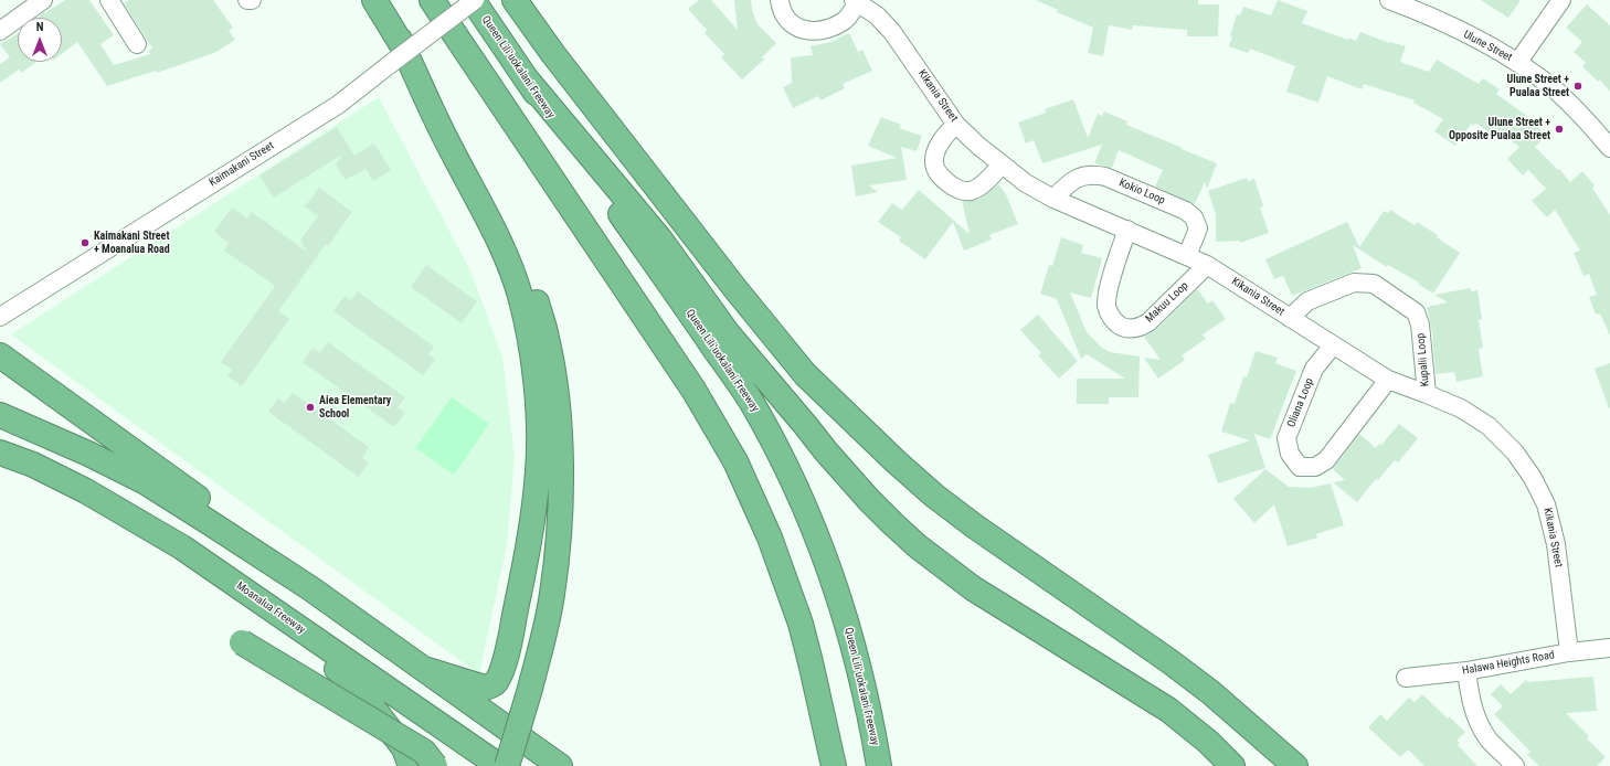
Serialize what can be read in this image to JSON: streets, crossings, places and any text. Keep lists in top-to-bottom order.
{
  "streets": {
    "highway": ["Queen Liliʻuokalani Freeway", "Moanalua Freeway"],
    "street": [
      "Ulune Street",
      "Kikania Street",
      "Kaimakani Street",
      "Kokio Loop",
      "Makuu Loop",
      "Kupalii Loop",
      "Oliana Loop",
      "Halawa Heights Road"
    ]
  },
  "crossings": [
    ["Queen Liliʻuokalani Freeway", "Kaimakani Street"],
    ["Kikania Street", "Kokio Loop"],
    ["Kikania Street", "Makuu Loop"],
    ["Kikania Street", "Kupalii Loop"],
    ["Kikania Street", "Oliana Loop"],
    ["Kikania Street", "Halawa Heights Road"]
  ],
  "places": [
    "Ulune Street + Pualaa Street",
    "Ulune Street + Opposite Pualaa Street",
    "Kaimakani Street + Moanalua Road",
    "Aiea Elementary School"
  ],
  "north": "top"
}
